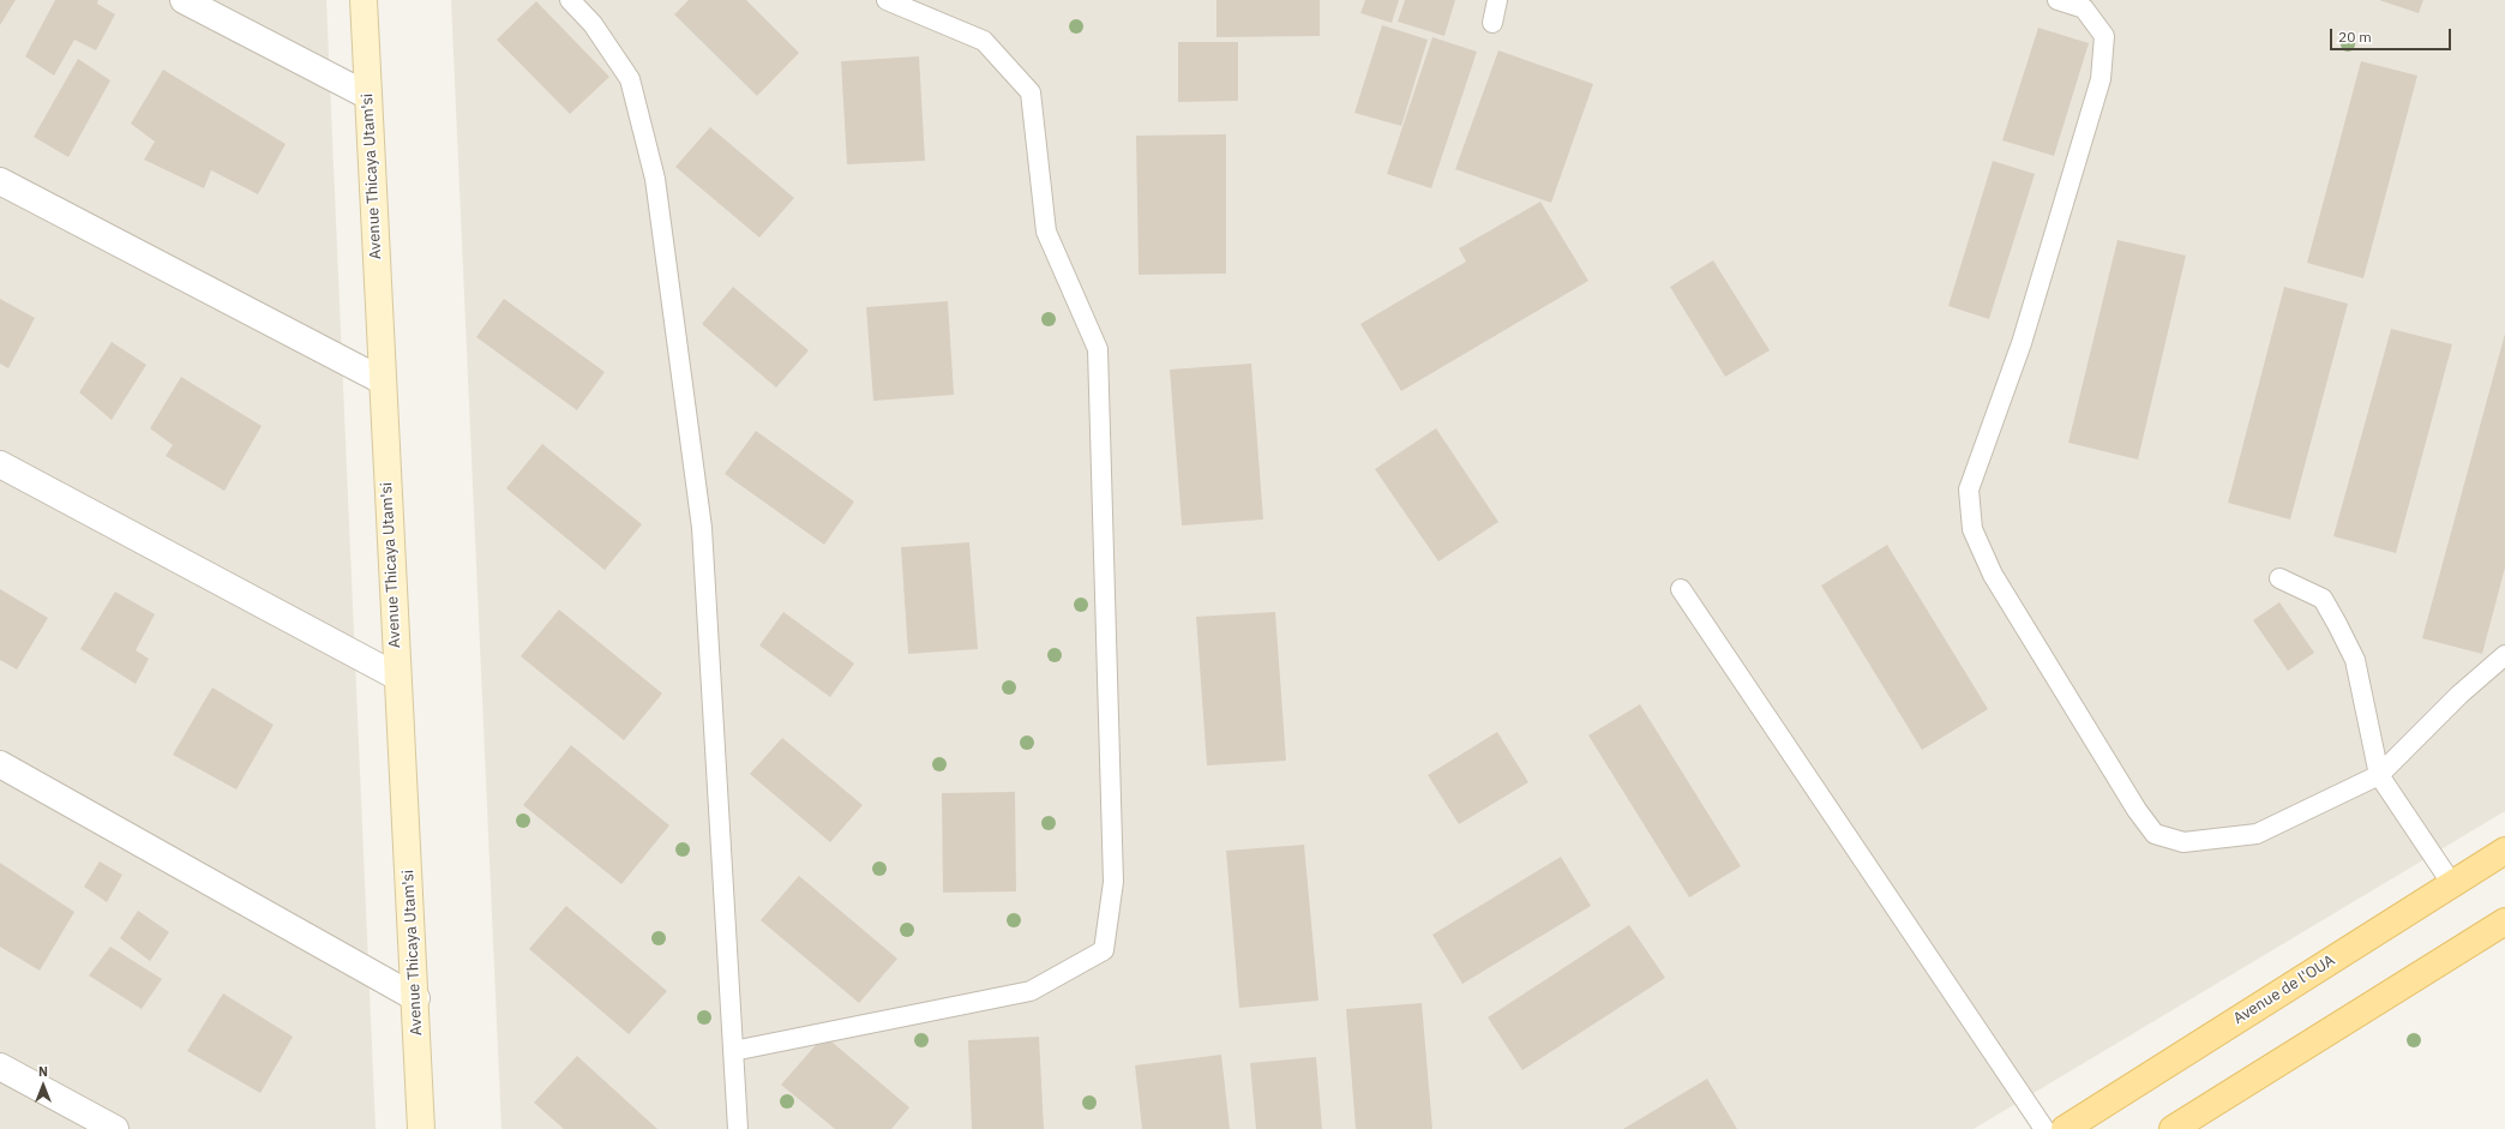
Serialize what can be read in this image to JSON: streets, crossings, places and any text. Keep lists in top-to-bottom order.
{
  "streets": {
    "main road": ["Avenue de l'OUA"],
    "street": ["Avenue Thicaya Utam'si"]
  },
  "scale_bar": "20 m",
  "north": "top"
}
